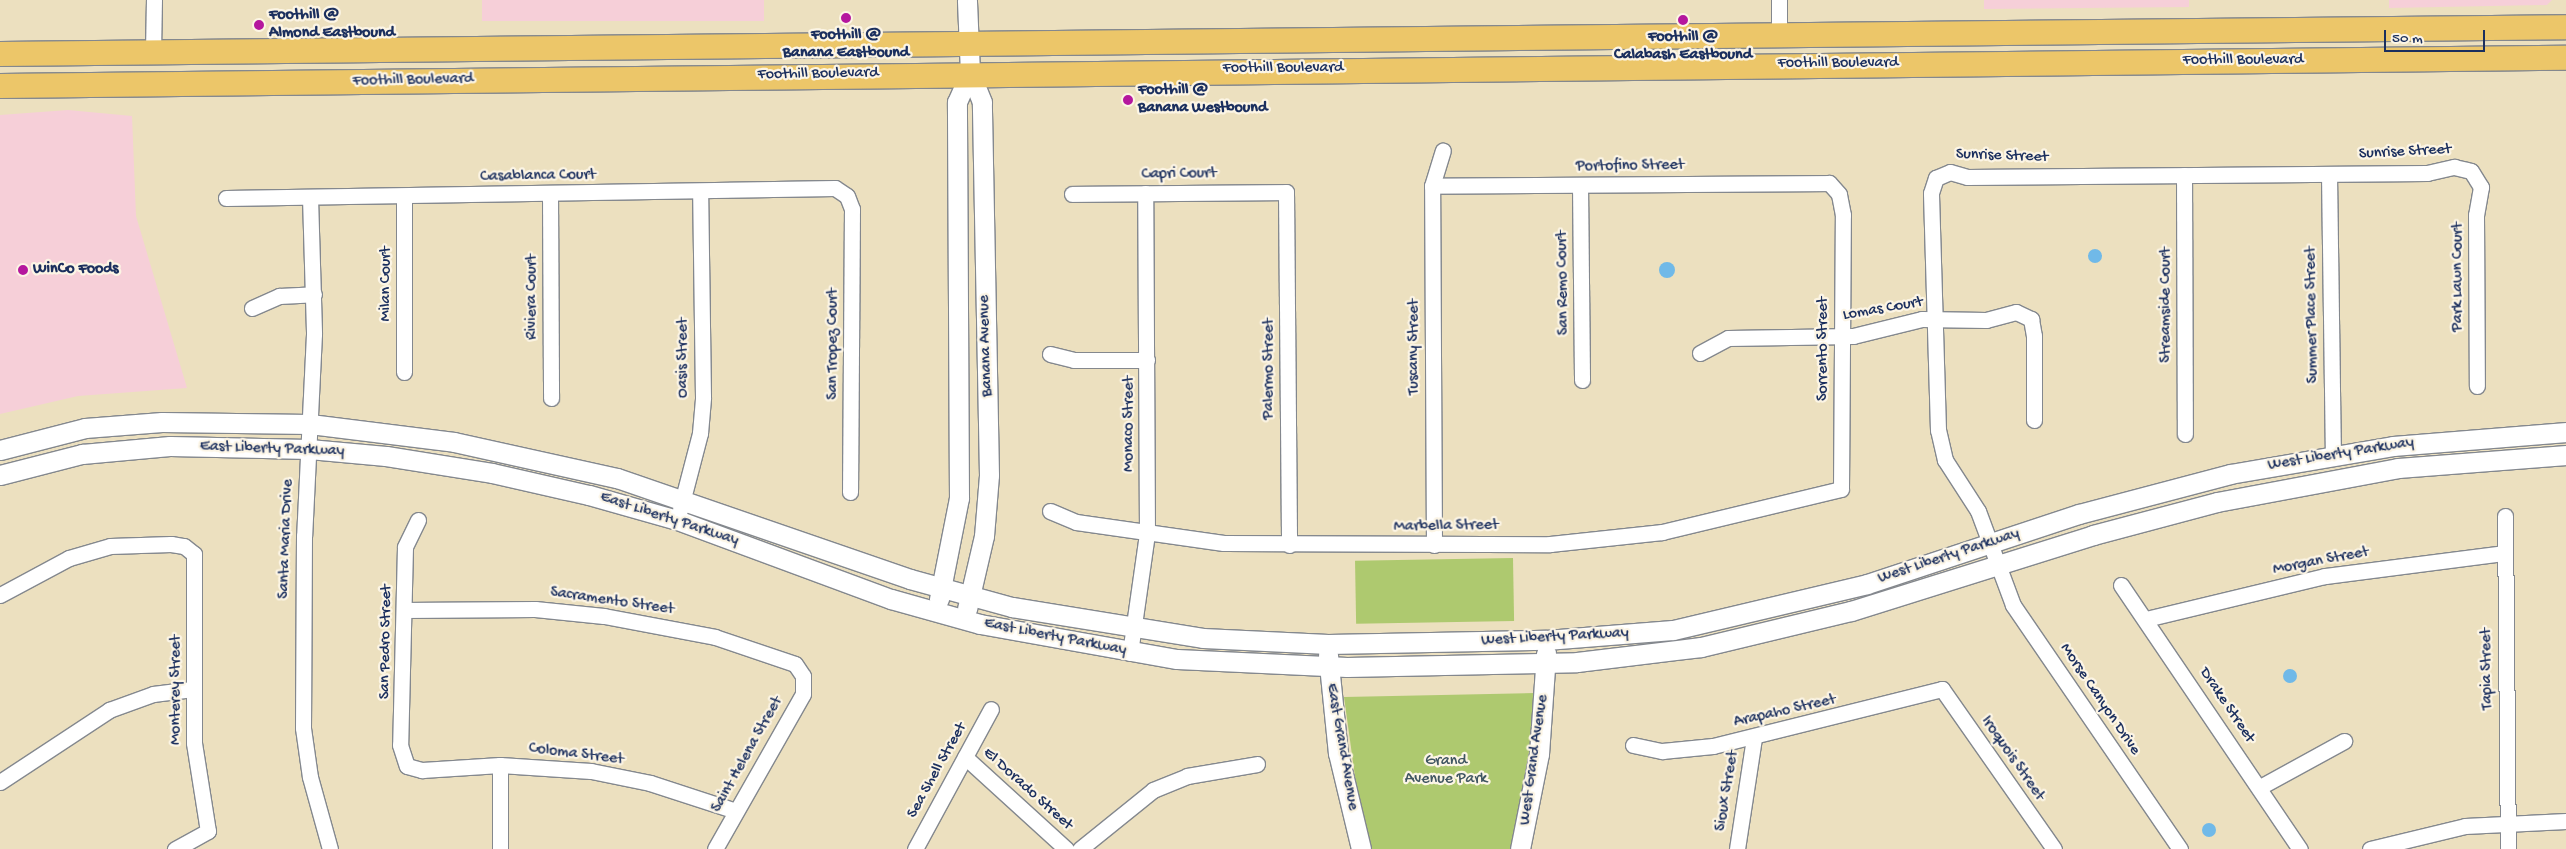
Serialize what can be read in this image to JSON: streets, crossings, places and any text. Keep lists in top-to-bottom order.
{
  "streets": {
    "main road": ["Foothill Boulevard"],
    "street": [
      "Sunrise Street",
      "Portofino Street",
      "Capri Court",
      "Casablanca Court",
      "Park Lawn Court",
      "San Remo Court",
      "Milan Court",
      "Riviera Court",
      "Streamside Court",
      "Lomas Court",
      "Summer Place Street",
      "San Tropez Court",
      "Banana Avenue",
      "Tuscany Street",
      "Sorrento Street",
      "Oasis Street",
      "Palermo Street",
      "Monaco Street",
      "East Liberty Parkway",
      "West Liberty Parkway",
      "Marbella Street",
      "Santa Maria Drive",
      "Morgan Street",
      "Sacramento Street",
      "San Pedro Street",
      "Tapia Street",
      "Monterey Street",
      "Morse Canyon Drive",
      "Drake Street",
      "Arapaho Street",
      "East Grand Avenue",
      "Coloma Street",
      "Saint Helena Street",
      "Iroquois Street",
      "West Grand Avenue",
      "Sea Shell Street",
      "El Dorado Street",
      "Sioux Street"
    ]
  },
  "crossings": [
    ["Foothill Boulevard", "Banana Avenue"],
    ["Sunrise Street", "Park Lawn Court"],
    ["Sunrise Street", "Streamside Court"],
    ["Sunrise Street", "Lomas Court"],
    ["Sunrise Street", "Summer Place Street"],
    ["Sunrise Street", "West Liberty Parkway"],
    ["Sunrise Street", "Morse Canyon Drive"],
    ["Portofino Street", "San Remo Court"],
    ["Portofino Street", "Tuscany Street"],
    ["Portofino Street", "Sorrento Street"],
    ["Capri Court", "Palermo Street"],
    ["Capri Court", "Monaco Street"],
    ["Casablanca Court", "Milan Court"],
    ["Casablanca Court", "Riviera Court"],
    ["Casablanca Court", "San Tropez Court"],
    ["Casablanca Court", "Oasis Street"],
    ["Casablanca Court", "Santa Maria Drive"],
    ["Lomas Court", "Sorrento Street"],
    ["Summer Place Street", "West Liberty Parkway"],
    ["Banana Avenue", "East Liberty Parkway"],
    ["Tuscany Street", "Marbella Street"],
    ["Sorrento Street", "Marbella Street"],
    ["Oasis Street", "East Liberty Parkway"],
    ["Palermo Street", "Marbella Street"],
    ["Monaco Street", "East Liberty Parkway"],
    ["Monaco Street", "Marbella Street"],
    ["East Liberty Parkway", "West Liberty Parkway"],
    ["East Liberty Parkway", "Santa Maria Drive"],
    ["East Liberty Parkway", "East Grand Avenue"],
    ["West Liberty Parkway", "Morse Canyon Drive"],
    ["West Liberty Parkway", "East Grand Avenue"],
    ["West Liberty Parkway", "West Grand Avenue"],
    ["Morgan Street", "Tapia Street"],
    ["Morgan Street", "Drake Street"],
    ["Sacramento Street", "San Pedro Street"],
    ["Sacramento Street", "Saint Helena Street"],
    ["San Pedro Street", "Coloma Street"],
    ["Arapaho Street", "Iroquois Street"],
    ["Arapaho Street", "Sioux Street"],
    ["Coloma Street", "Saint Helena Street"],
    ["Sea Shell Street", "El Dorado Street"]
  ],
  "parks": ["Grand Avenue Park"],
  "places": [
    "Foothill @ Banana Eastbound",
    "Foothill @ Calabash Eastbound",
    "Foothill @ Almond Eastbound",
    "Foothill @ Banana Westbound",
    "WinCo Foods"
  ],
  "scale_bar": "50 m"
}
